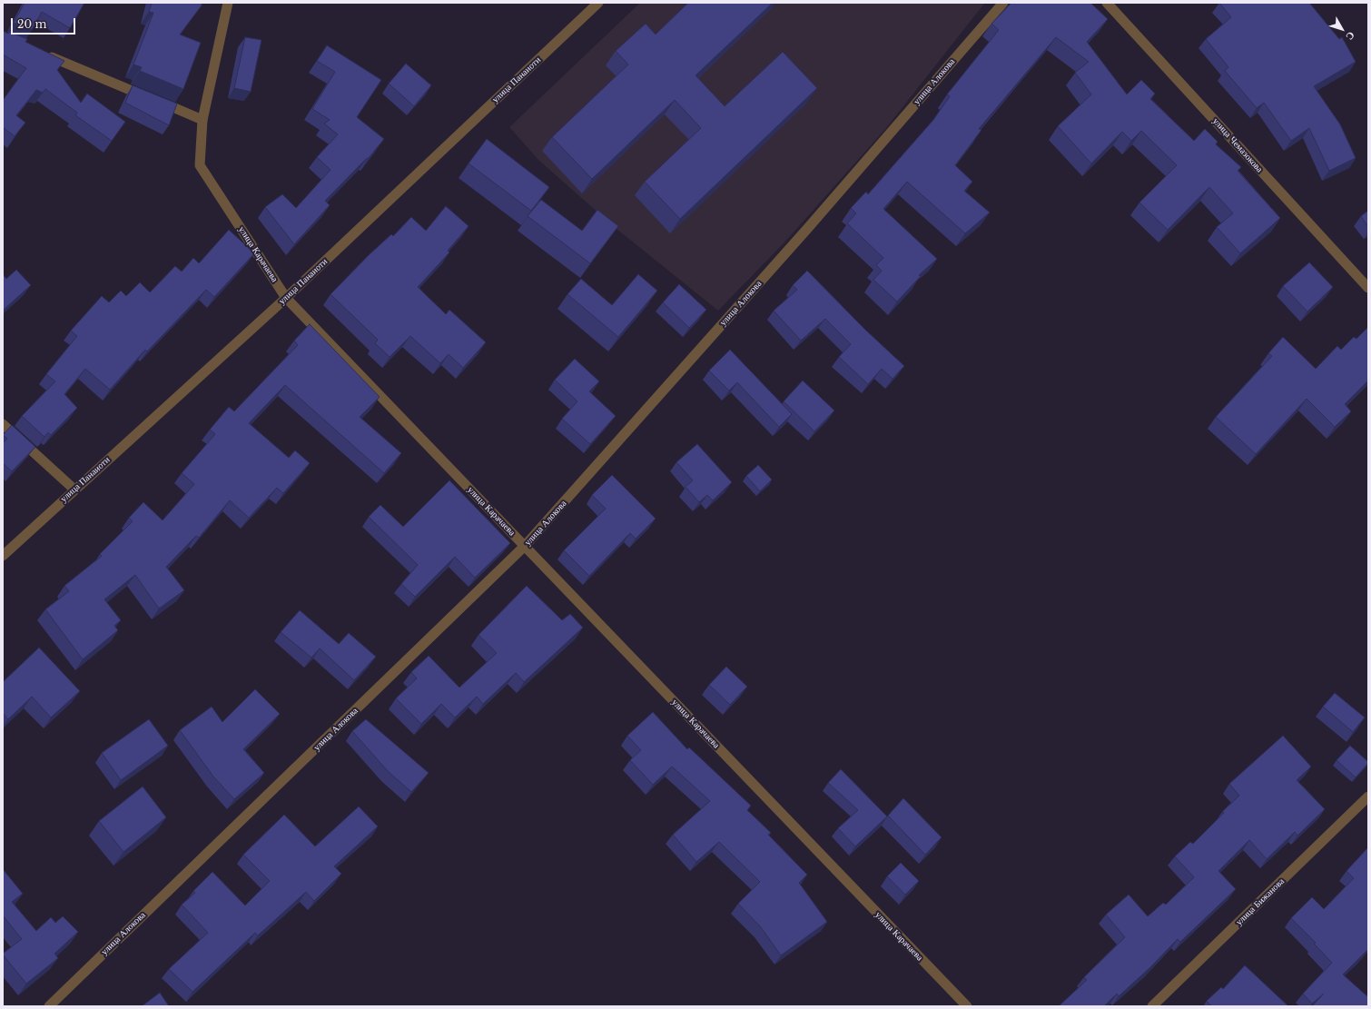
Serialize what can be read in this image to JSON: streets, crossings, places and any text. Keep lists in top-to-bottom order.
{
  "streets": {
    "street": [
      "улица Панаиоти",
      "улица Алокова",
      "улица Чемазокова",
      "улица Карачаева",
      "улица Бижанова"
    ]
  },
  "crossings": [
    ["улица Панаиоти", "улица Карачаева"],
    ["улица Алокова", "улица Карачаева"]
  ],
  "scale_bar": "20 m",
  "north": "bottom right"
}
